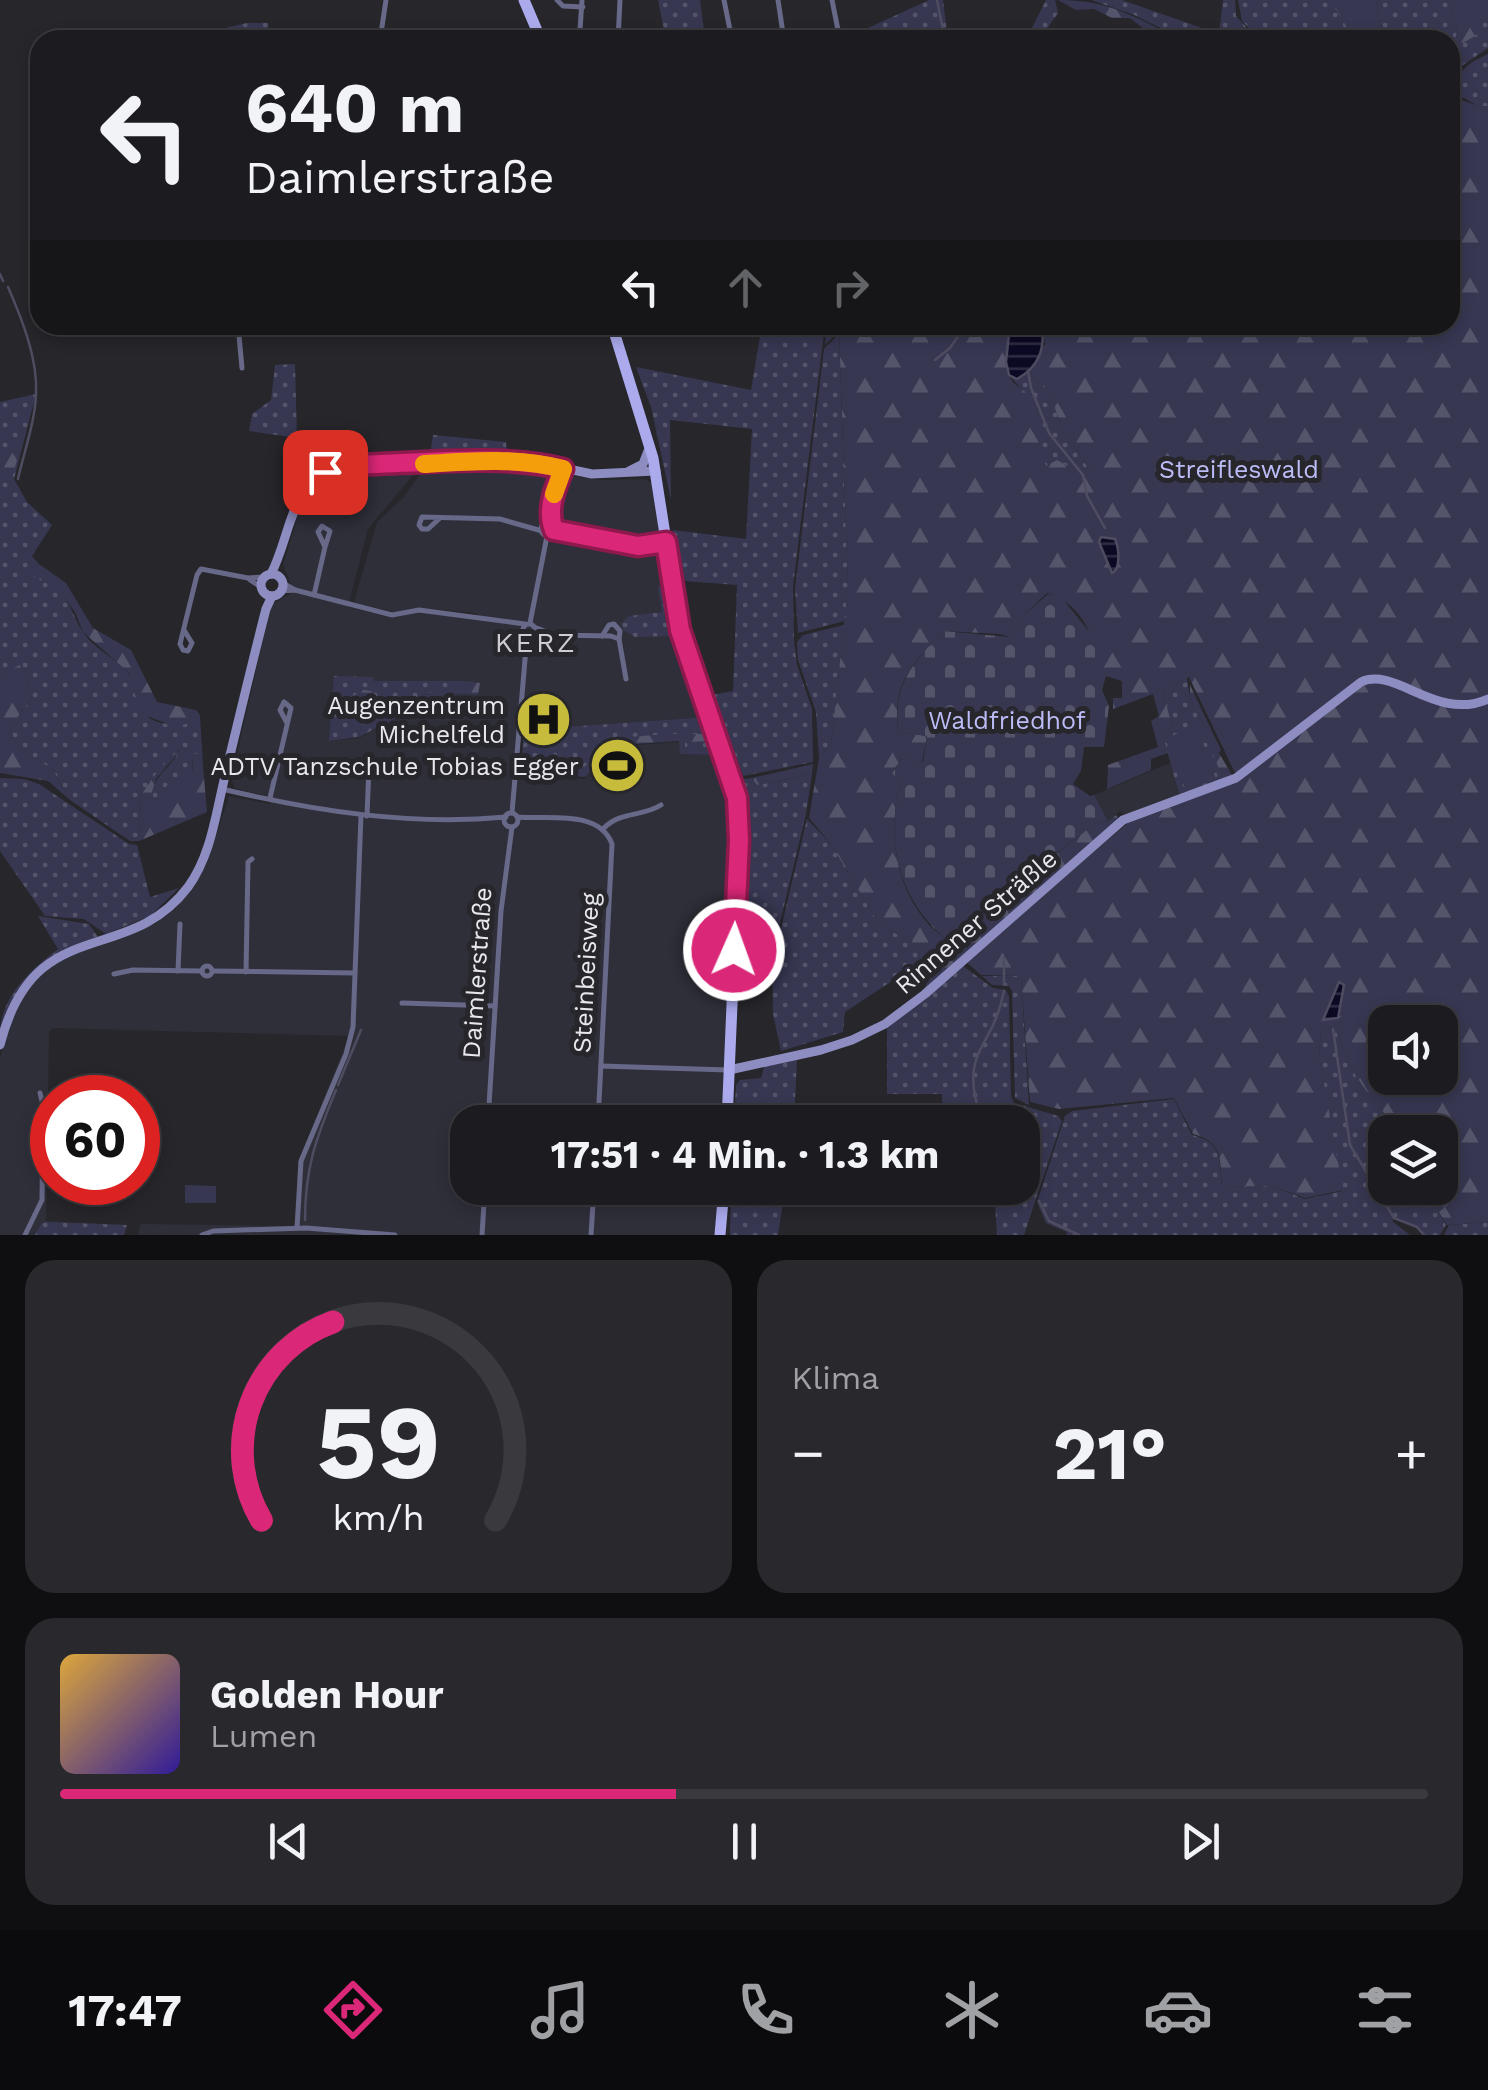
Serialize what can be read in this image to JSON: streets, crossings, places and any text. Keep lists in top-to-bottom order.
{
  "streets": {
    "main road": ["Rinnener Sträßle"],
    "street": ["Daimlerstraße", "Steinbeisweg"]
  },
  "districts": ["KERZ"],
  "parks": ["Streifleswald", "Waldfriedhof"],
  "places": {
    "hospital": ["Augenzentrum Michelfeld"],
    "sports": ["ADTV Tanzschule Tobias Egger"]
  },
  "page": {
    "turn": ["640 m", "Daimlerstraße"],
    "limit": "60",
    "trip": "17:51 · 4 Min. · 1.3 km",
    "tile": "Klima",
    "heat": ["−", "21°", "+"],
    "song": ["Golden Hour", "Lumen"],
    "tabs": "17:47",
    "gauge": ["59", "km/h"]
  }
}
